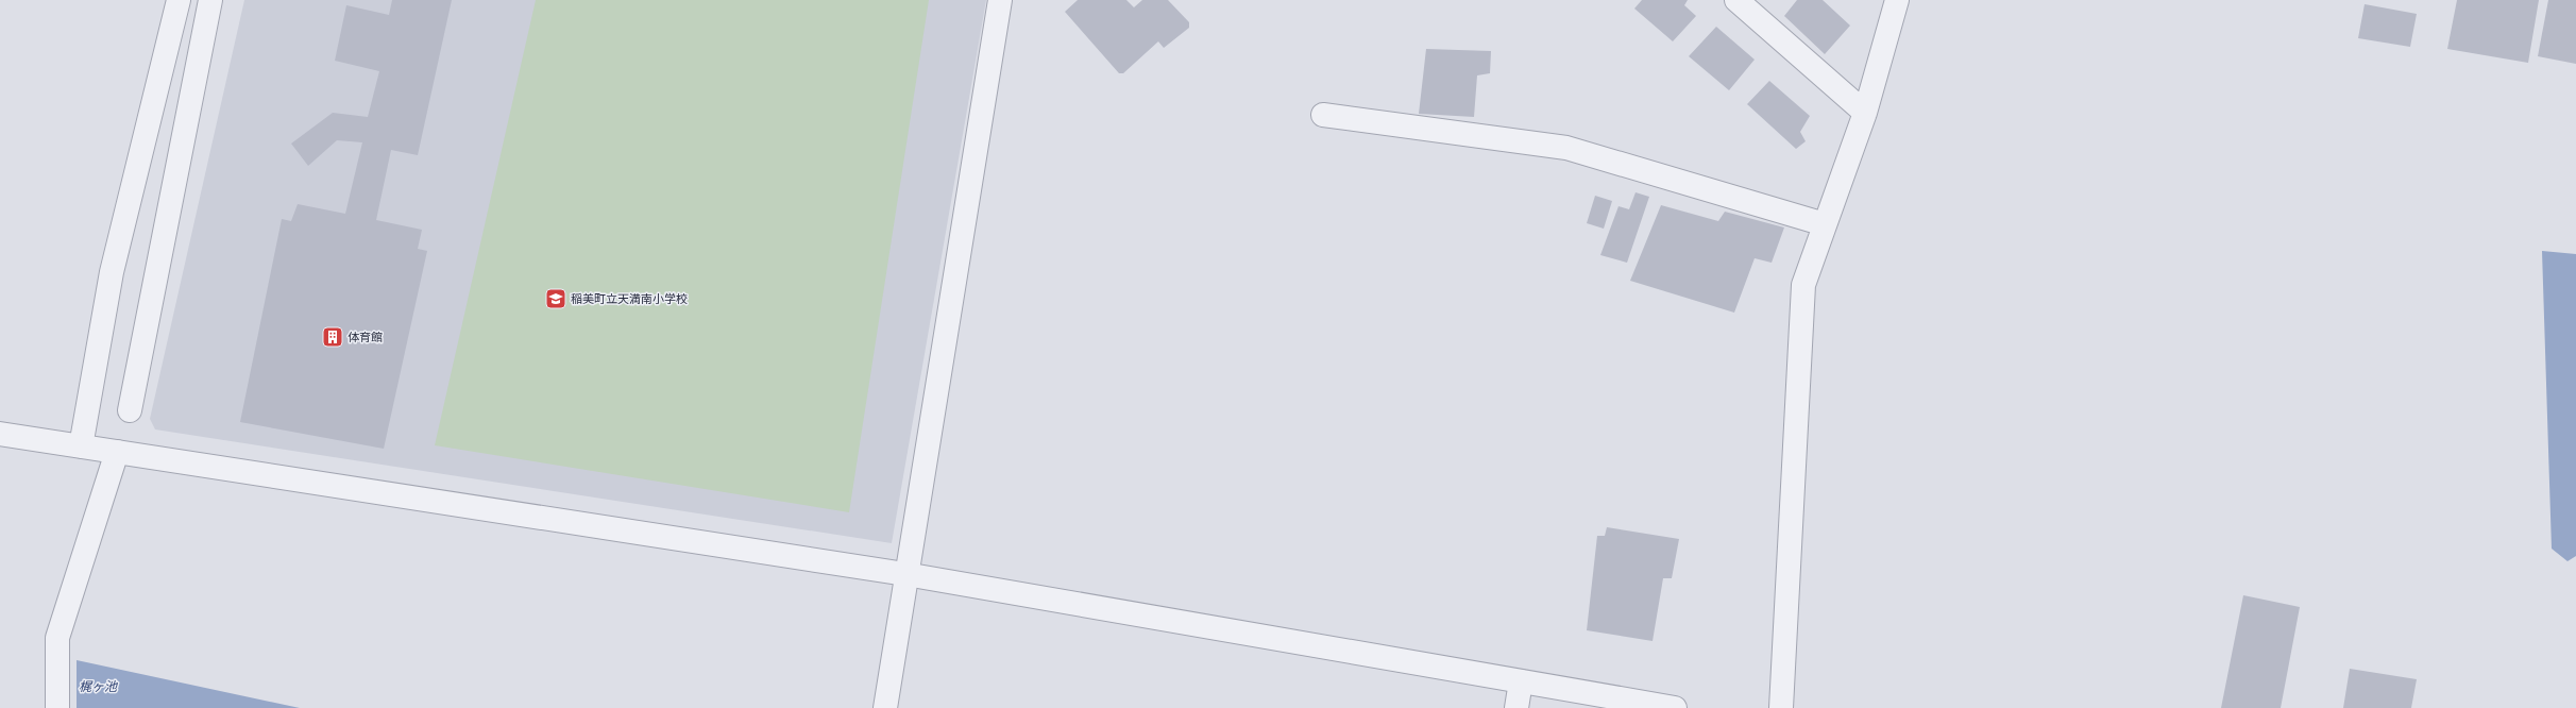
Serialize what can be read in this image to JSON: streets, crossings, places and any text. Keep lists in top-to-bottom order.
{
  "water": ["梶ヶ池"],
  "places": {
    "school or university": ["稲美町立天満南小学校"],
    "building": ["体育館"]
  }
}
